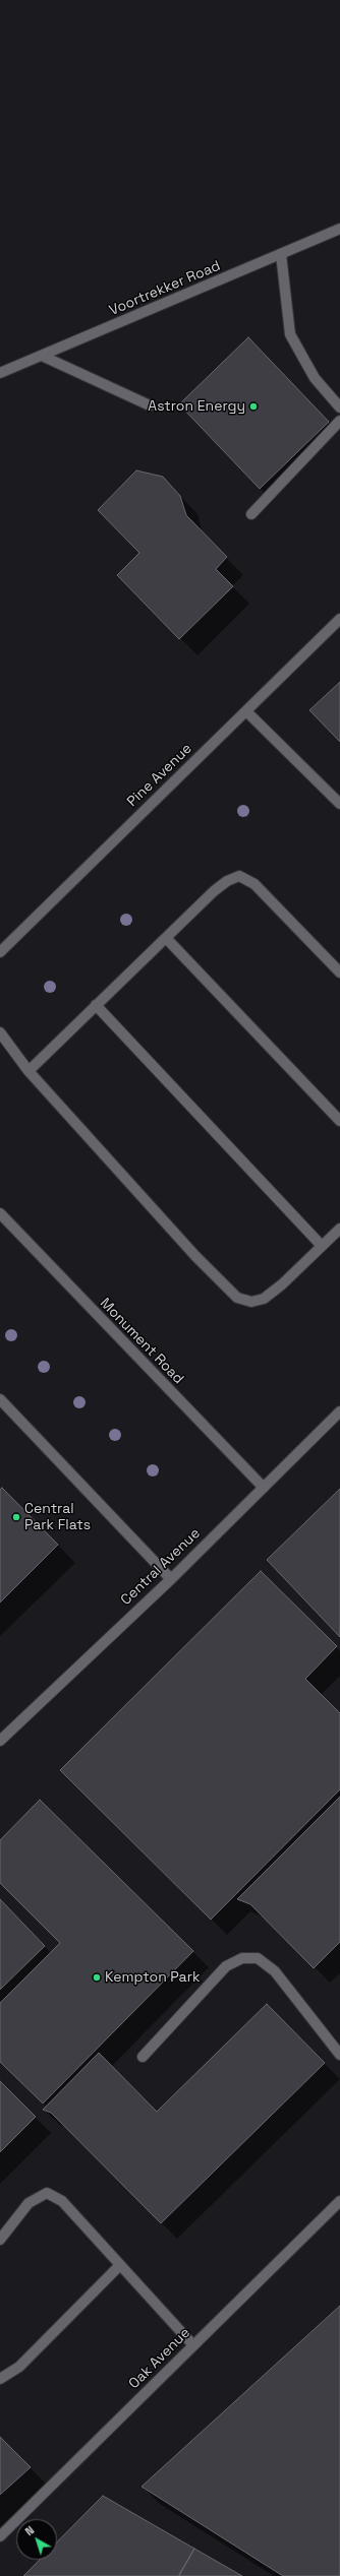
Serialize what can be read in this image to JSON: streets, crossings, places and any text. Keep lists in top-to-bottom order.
{
  "streets": {
    "street": [
      "Voortrekker Road",
      "Pine Avenue",
      "Monument Road",
      "Central Avenue",
      "Oak Avenue"
    ]
  },
  "crossings": [
    ["Monument Road", "Central Avenue"]
  ],
  "places": ["Astron Energy", "Central Park Flats", "Kempton Park"],
  "north": "top left"
}
